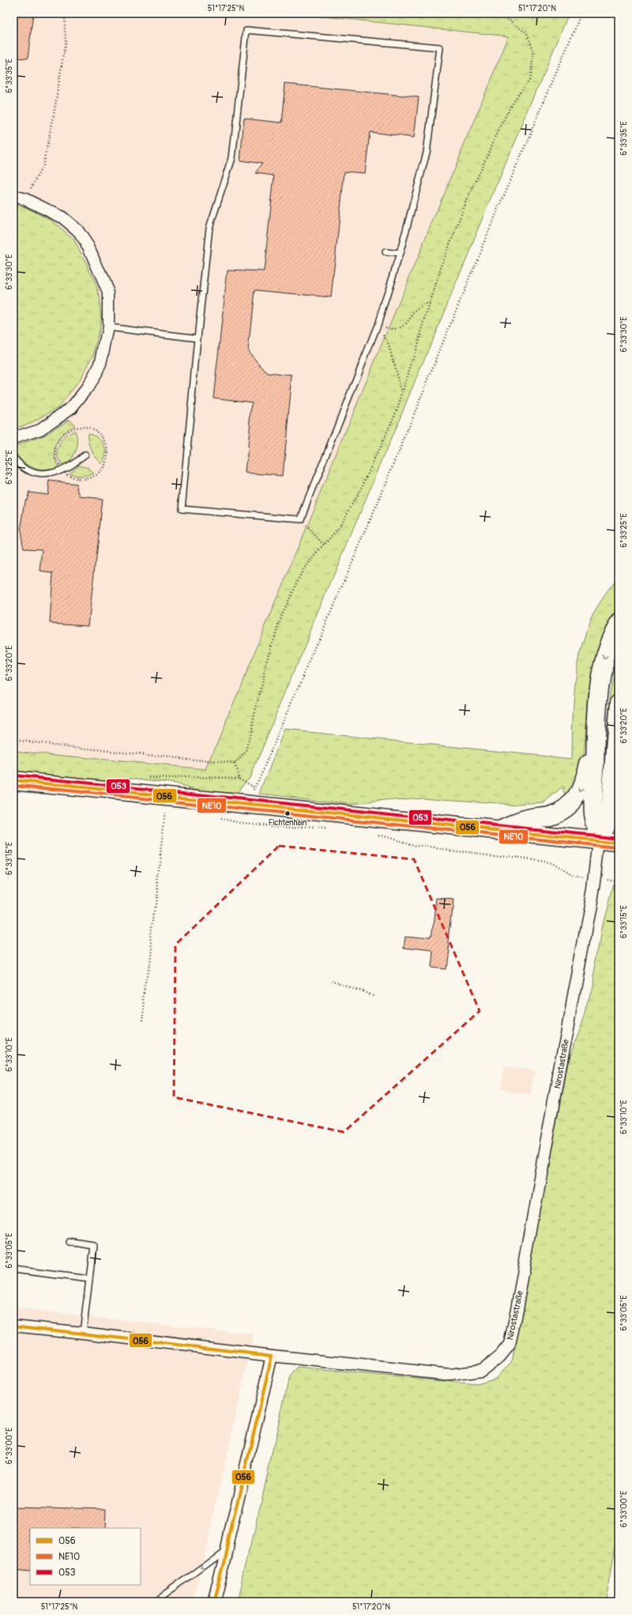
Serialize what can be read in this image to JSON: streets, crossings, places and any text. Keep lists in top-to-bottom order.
{
  "streets": {
    "street": ["Nirostastraße"]
  },
  "places": ["Fichtenhain"],
  "lines": ["transit line 053", "transit line 056", "transit line NE10"],
  "legend": ["056", "NE10", "053"],
  "coordinates": [
    "51°17'25\"N",
    "51°17'20\"N",
    "6°33'35\"E",
    "6°33'30\"E",
    "6°33'25\"E",
    "6°33'20\"E",
    "6°33'15\"E",
    "6°33'10\"E",
    "6°33'05\"E",
    "6°33'00\"E"
  ]
}
